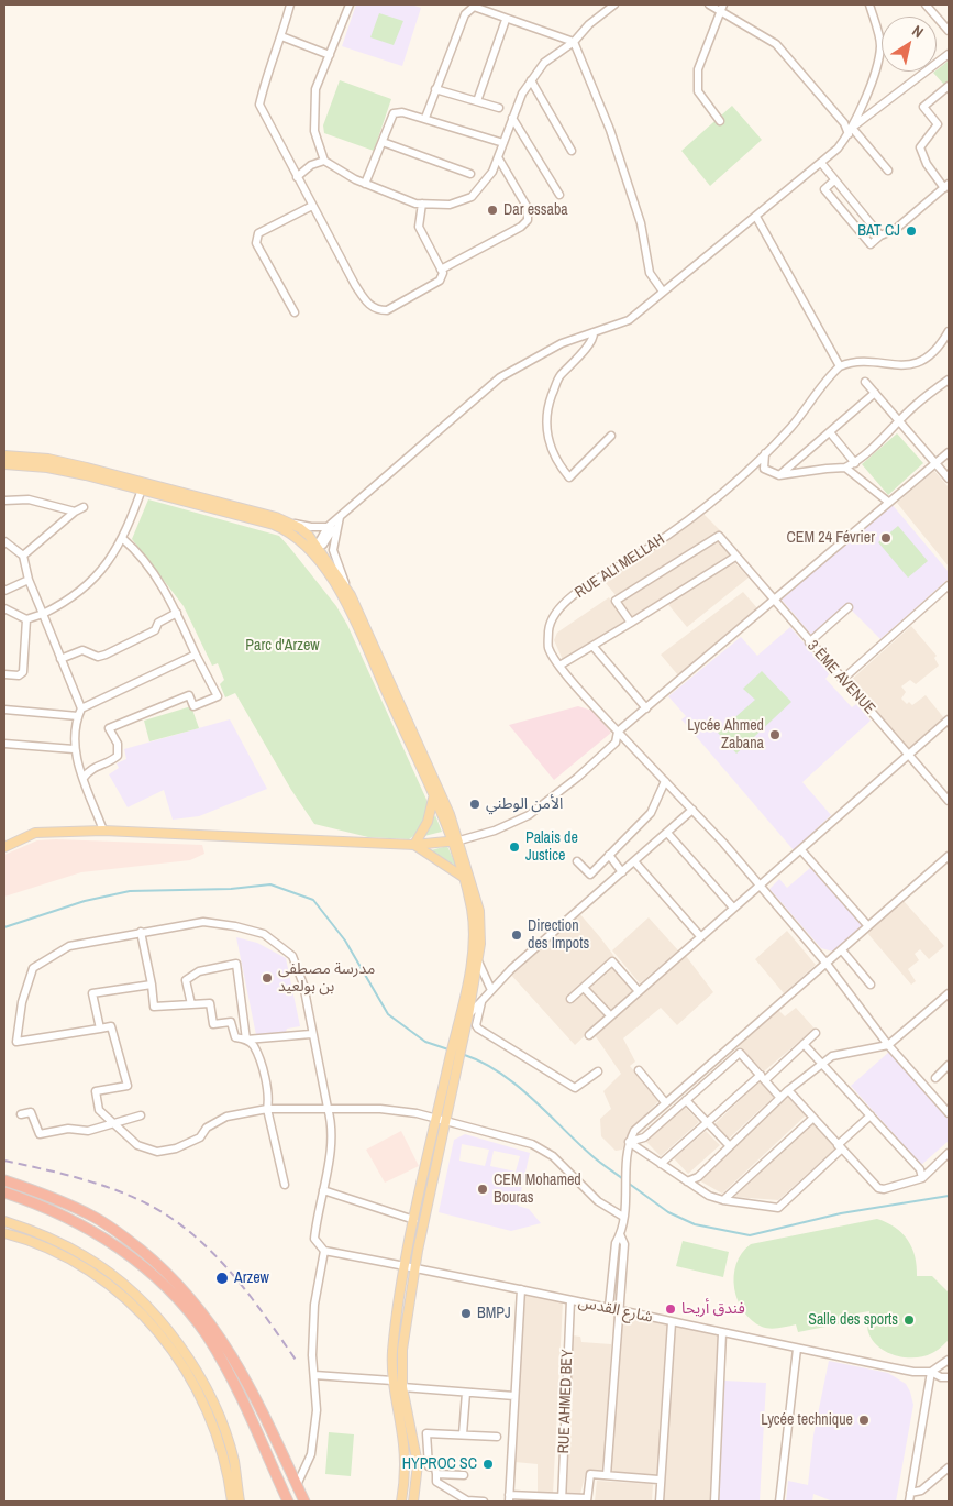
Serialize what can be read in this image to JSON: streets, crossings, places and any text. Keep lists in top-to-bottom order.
{
  "streets": {
    "street": [
      "RUE ALI MELLAH",
      "3 ÈME AVENUE",
      "شارع القدس",
      "RUE AHMED BEY"
    ]
  },
  "crossings": [
    ["شارع القدس", "RUE AHMED BEY"]
  ],
  "parks": ["Parc d'Arzew"],
  "places": [
    "Dar essaba",
    "BAT CJ",
    "CEM 24 Février",
    "Lycée Ahmed Zabana",
    "الأمن الوطني",
    "Palais de Justice",
    "Direction des Impots",
    "مدرسة مصطفى بن بولعيد",
    "CEM Mohamed Bouras",
    "Arzew",
    "فندق أريحا",
    "BMPJ",
    "Salle des sports",
    "Lycée technique",
    "HYPROC SC"
  ],
  "north": "top right"
}
